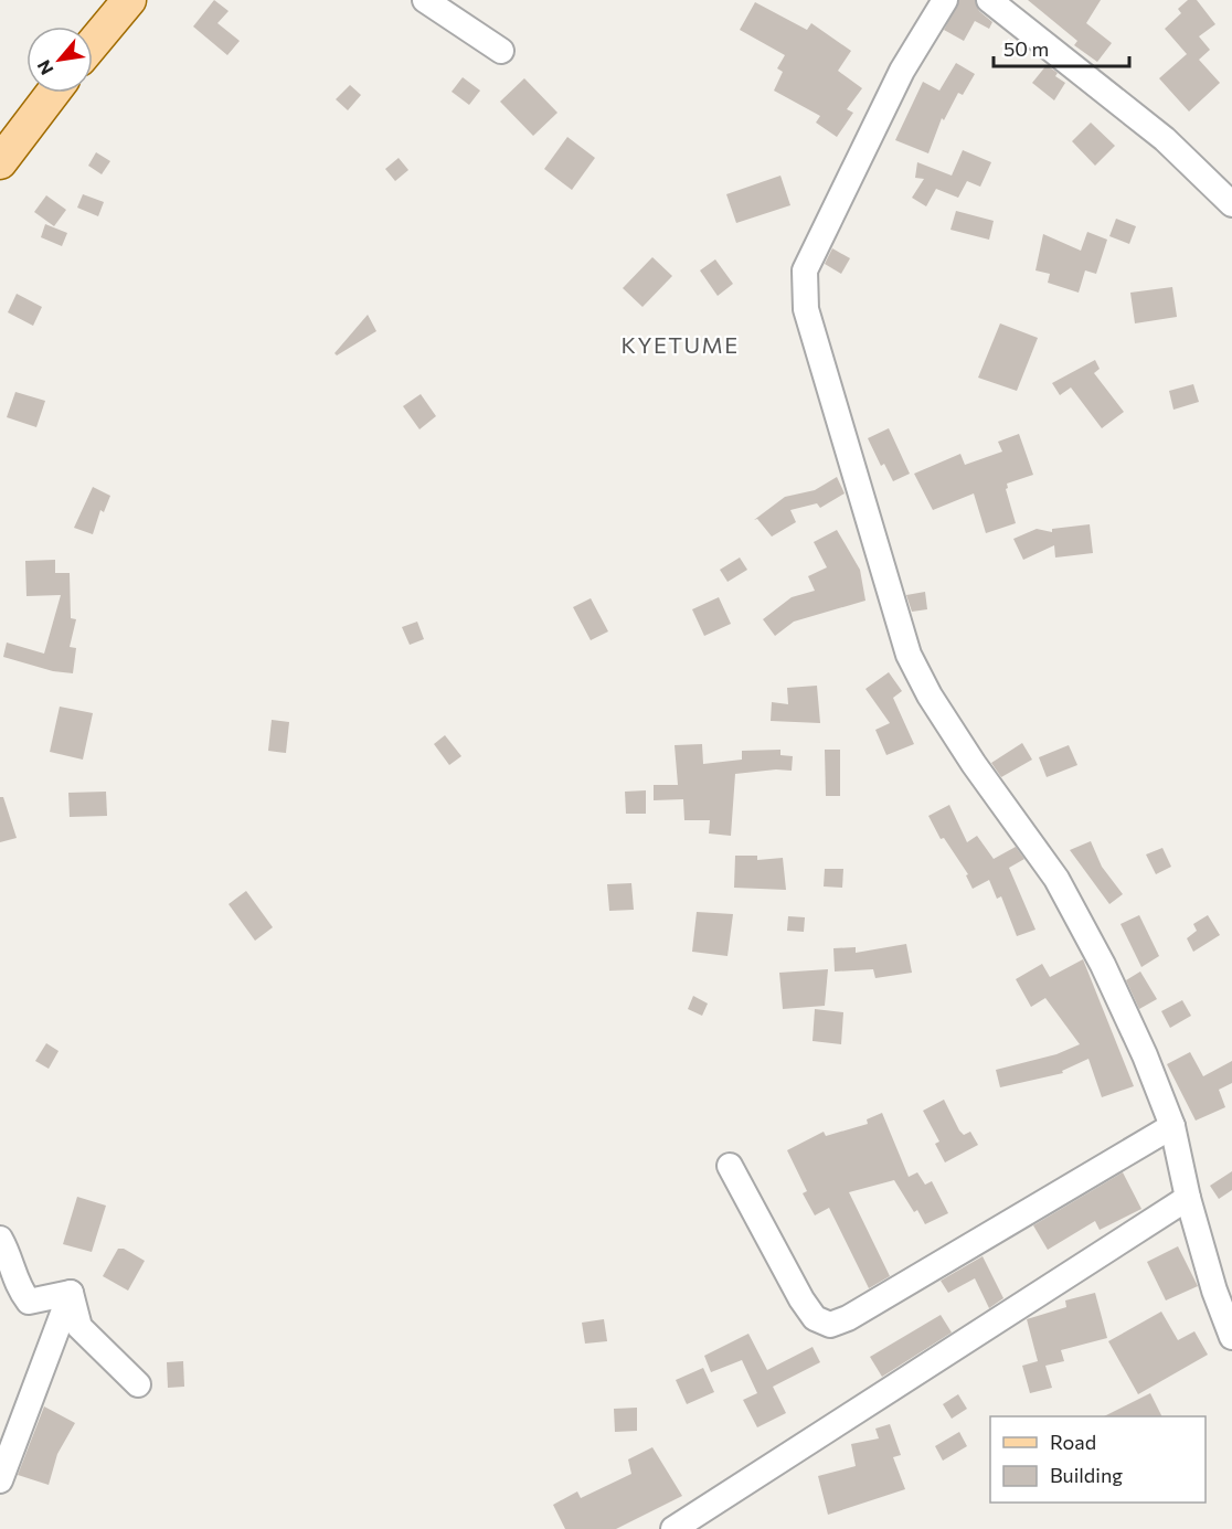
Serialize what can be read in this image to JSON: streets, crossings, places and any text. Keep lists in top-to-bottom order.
{
  "districts": ["KYETUME"],
  "legend": ["Road", "Building"],
  "scale_bar": "50 m",
  "north": "bottom left"
}
